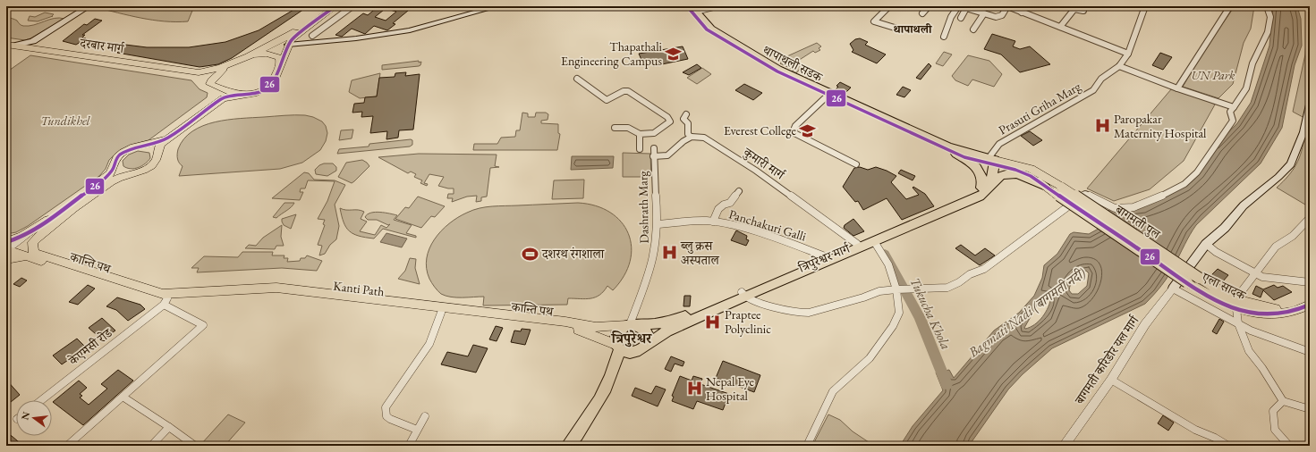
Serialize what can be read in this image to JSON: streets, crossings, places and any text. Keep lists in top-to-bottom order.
{
  "streets": {
    "highway": ["थापाथली सडक", "त्रिपुरेश्वर मार्ग"],
    "main road": [
      "दरबार मार्ग",
      "बागमती पुल",
      "कान्ति पथ",
      "एला सादक",
      "Kanti Path"
    ],
    "street": [
      "Prasuti Griha Marg",
      "कुमारी मार्ग",
      "Dashrath Marg",
      "Panchakuri Galli",
      "केएमसी रोड",
      "बागमती करिडोर यल मार्ग"
    ]
  },
  "crossings": [
    ["कुमारी मार्ग", "त्रिपुरेश्वर मार्ग"],
    ["Dashrath Marg", "Panchakuri Galli"],
    ["Dashrath Marg", "त्रिपुरेश्वर मार्ग"],
    ["Dashrath Marg", "कान्ति पथ"],
    ["बागमती पुल", "एला सादक"],
    ["Panchakuri Galli", "त्रिपुरेश्वर मार्ग"],
    ["त्रिपुरेश्वर मार्ग", "कान्ति पथ"],
    ["कान्ति पथ", "Kanti Path"],
    ["कान्ति पथ", "केएमसी रोड"],
    ["Kanti Path", "केएमसी रोड"]
  ],
  "districts": ["थापाथली", "त्रिपुरेश्वर"],
  "water": ["Bagmati Nadi (बागमती नदी)", "Tukucha Khola"],
  "parks": ["UN Park", "Tundikhel"],
  "places": {
    "school or university": ["Thapathali Engineering Campus", "Everest College"],
    "hospital": [
      "Paropakar Maternity Hospital",
      "ब्लु क्रस अस्पताल",
      "Praptee Polyclinic",
      "Nepal Eye Hospital"
    ],
    "sports": ["दशरथ रंगशाला"]
  },
  "lines": ["transit line 26"],
  "north": "left"
}
